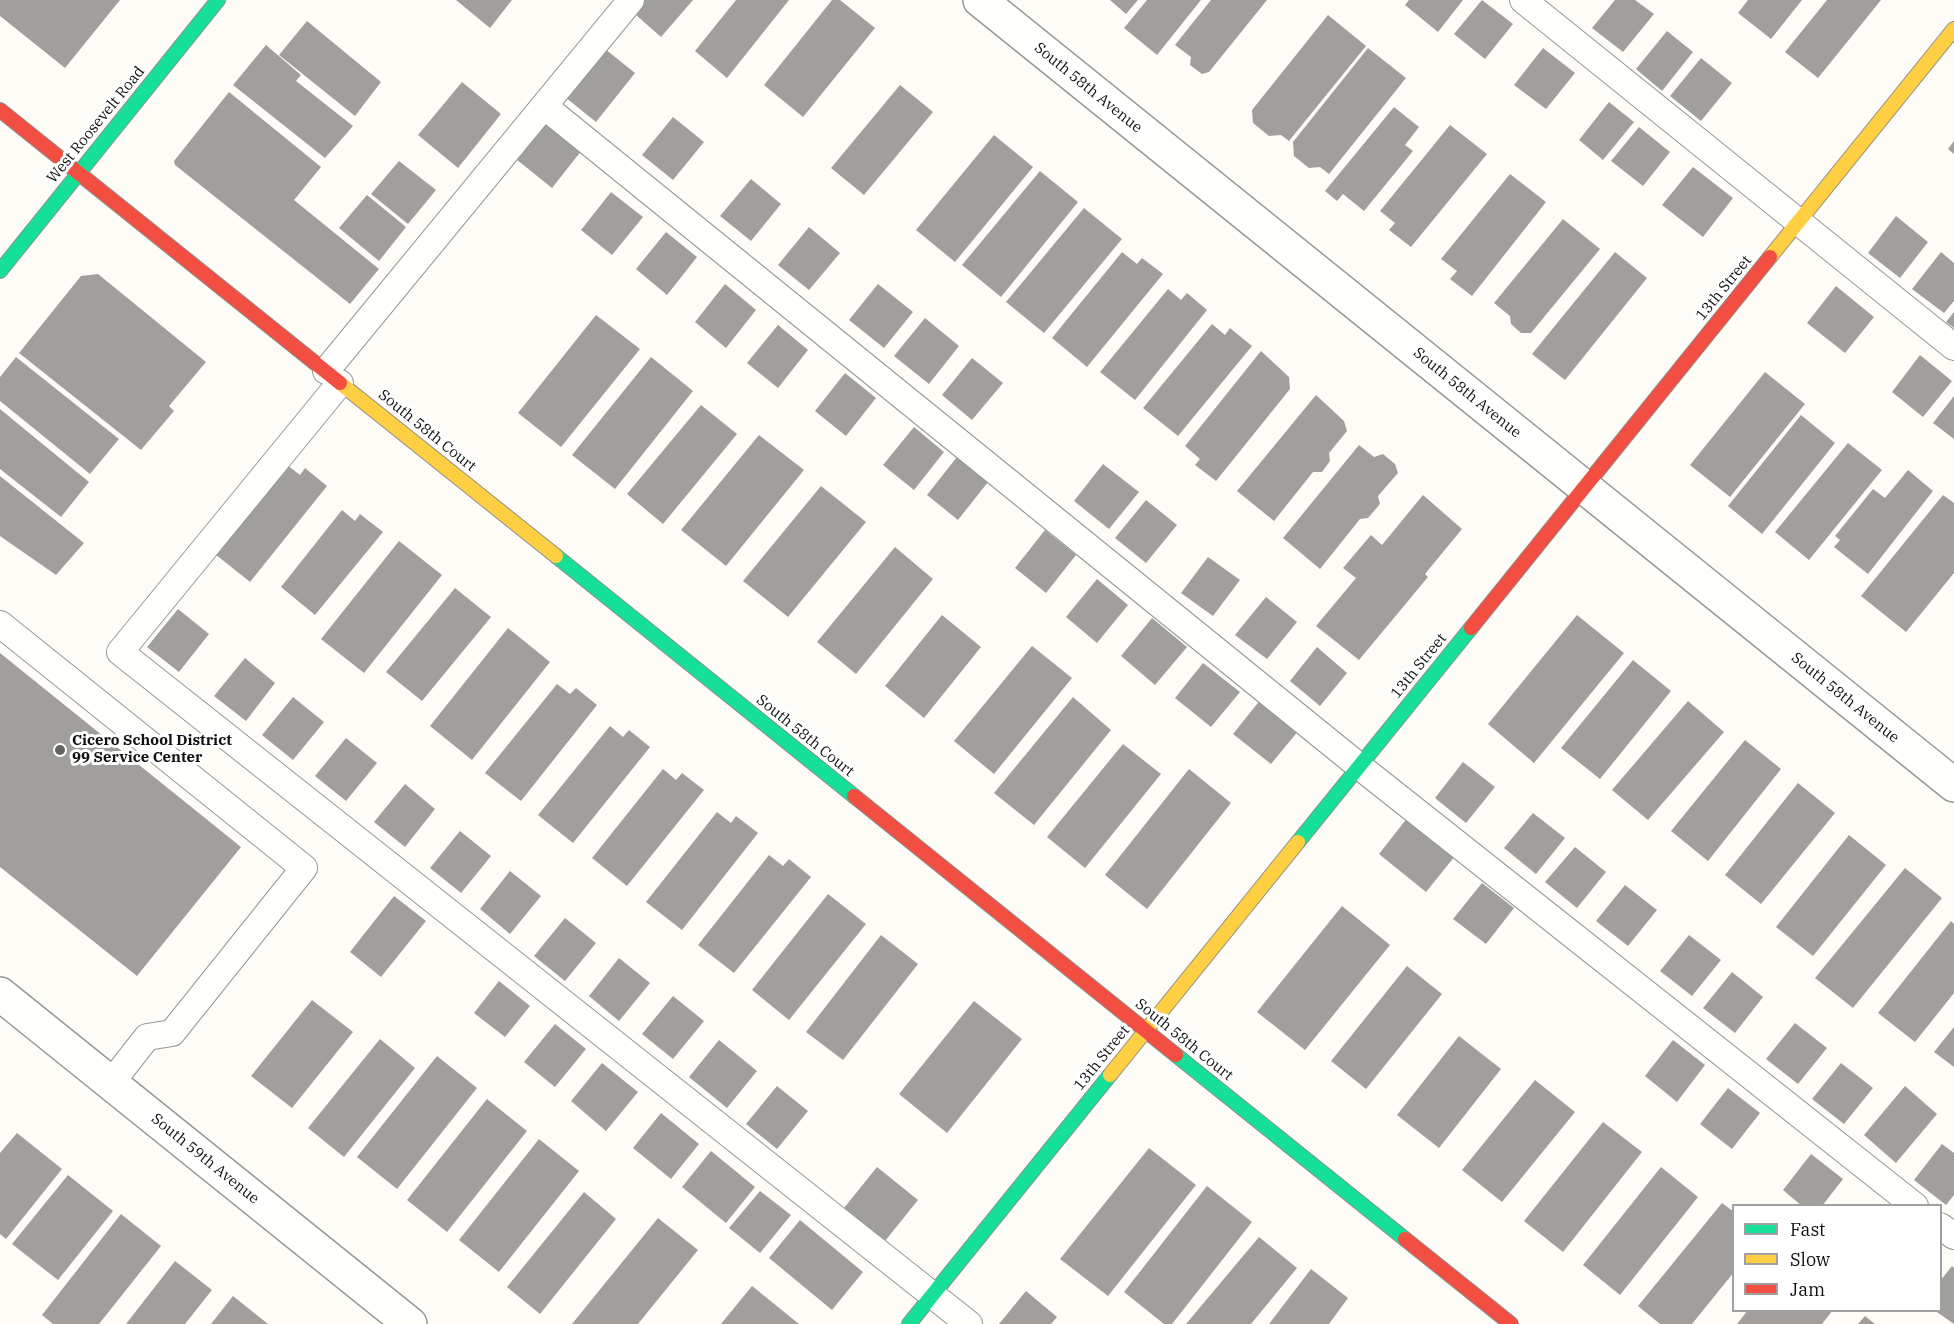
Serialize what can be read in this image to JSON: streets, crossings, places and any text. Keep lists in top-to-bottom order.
{
  "streets": {
    "street": [
      "South 58th Avenue",
      "West Roosevelt Road",
      "13th Street",
      "South 58th Court",
      "South 59th Avenue"
    ]
  },
  "crossings": [
    ["South 58th Avenue", "13th Street"],
    ["West Roosevelt Road", "South 58th Court"],
    ["13th Street", "South 58th Court"]
  ],
  "places": ["Cicero School District 99 Service Center"],
  "legend": ["Fast", "Slow", "Jam"]
}
